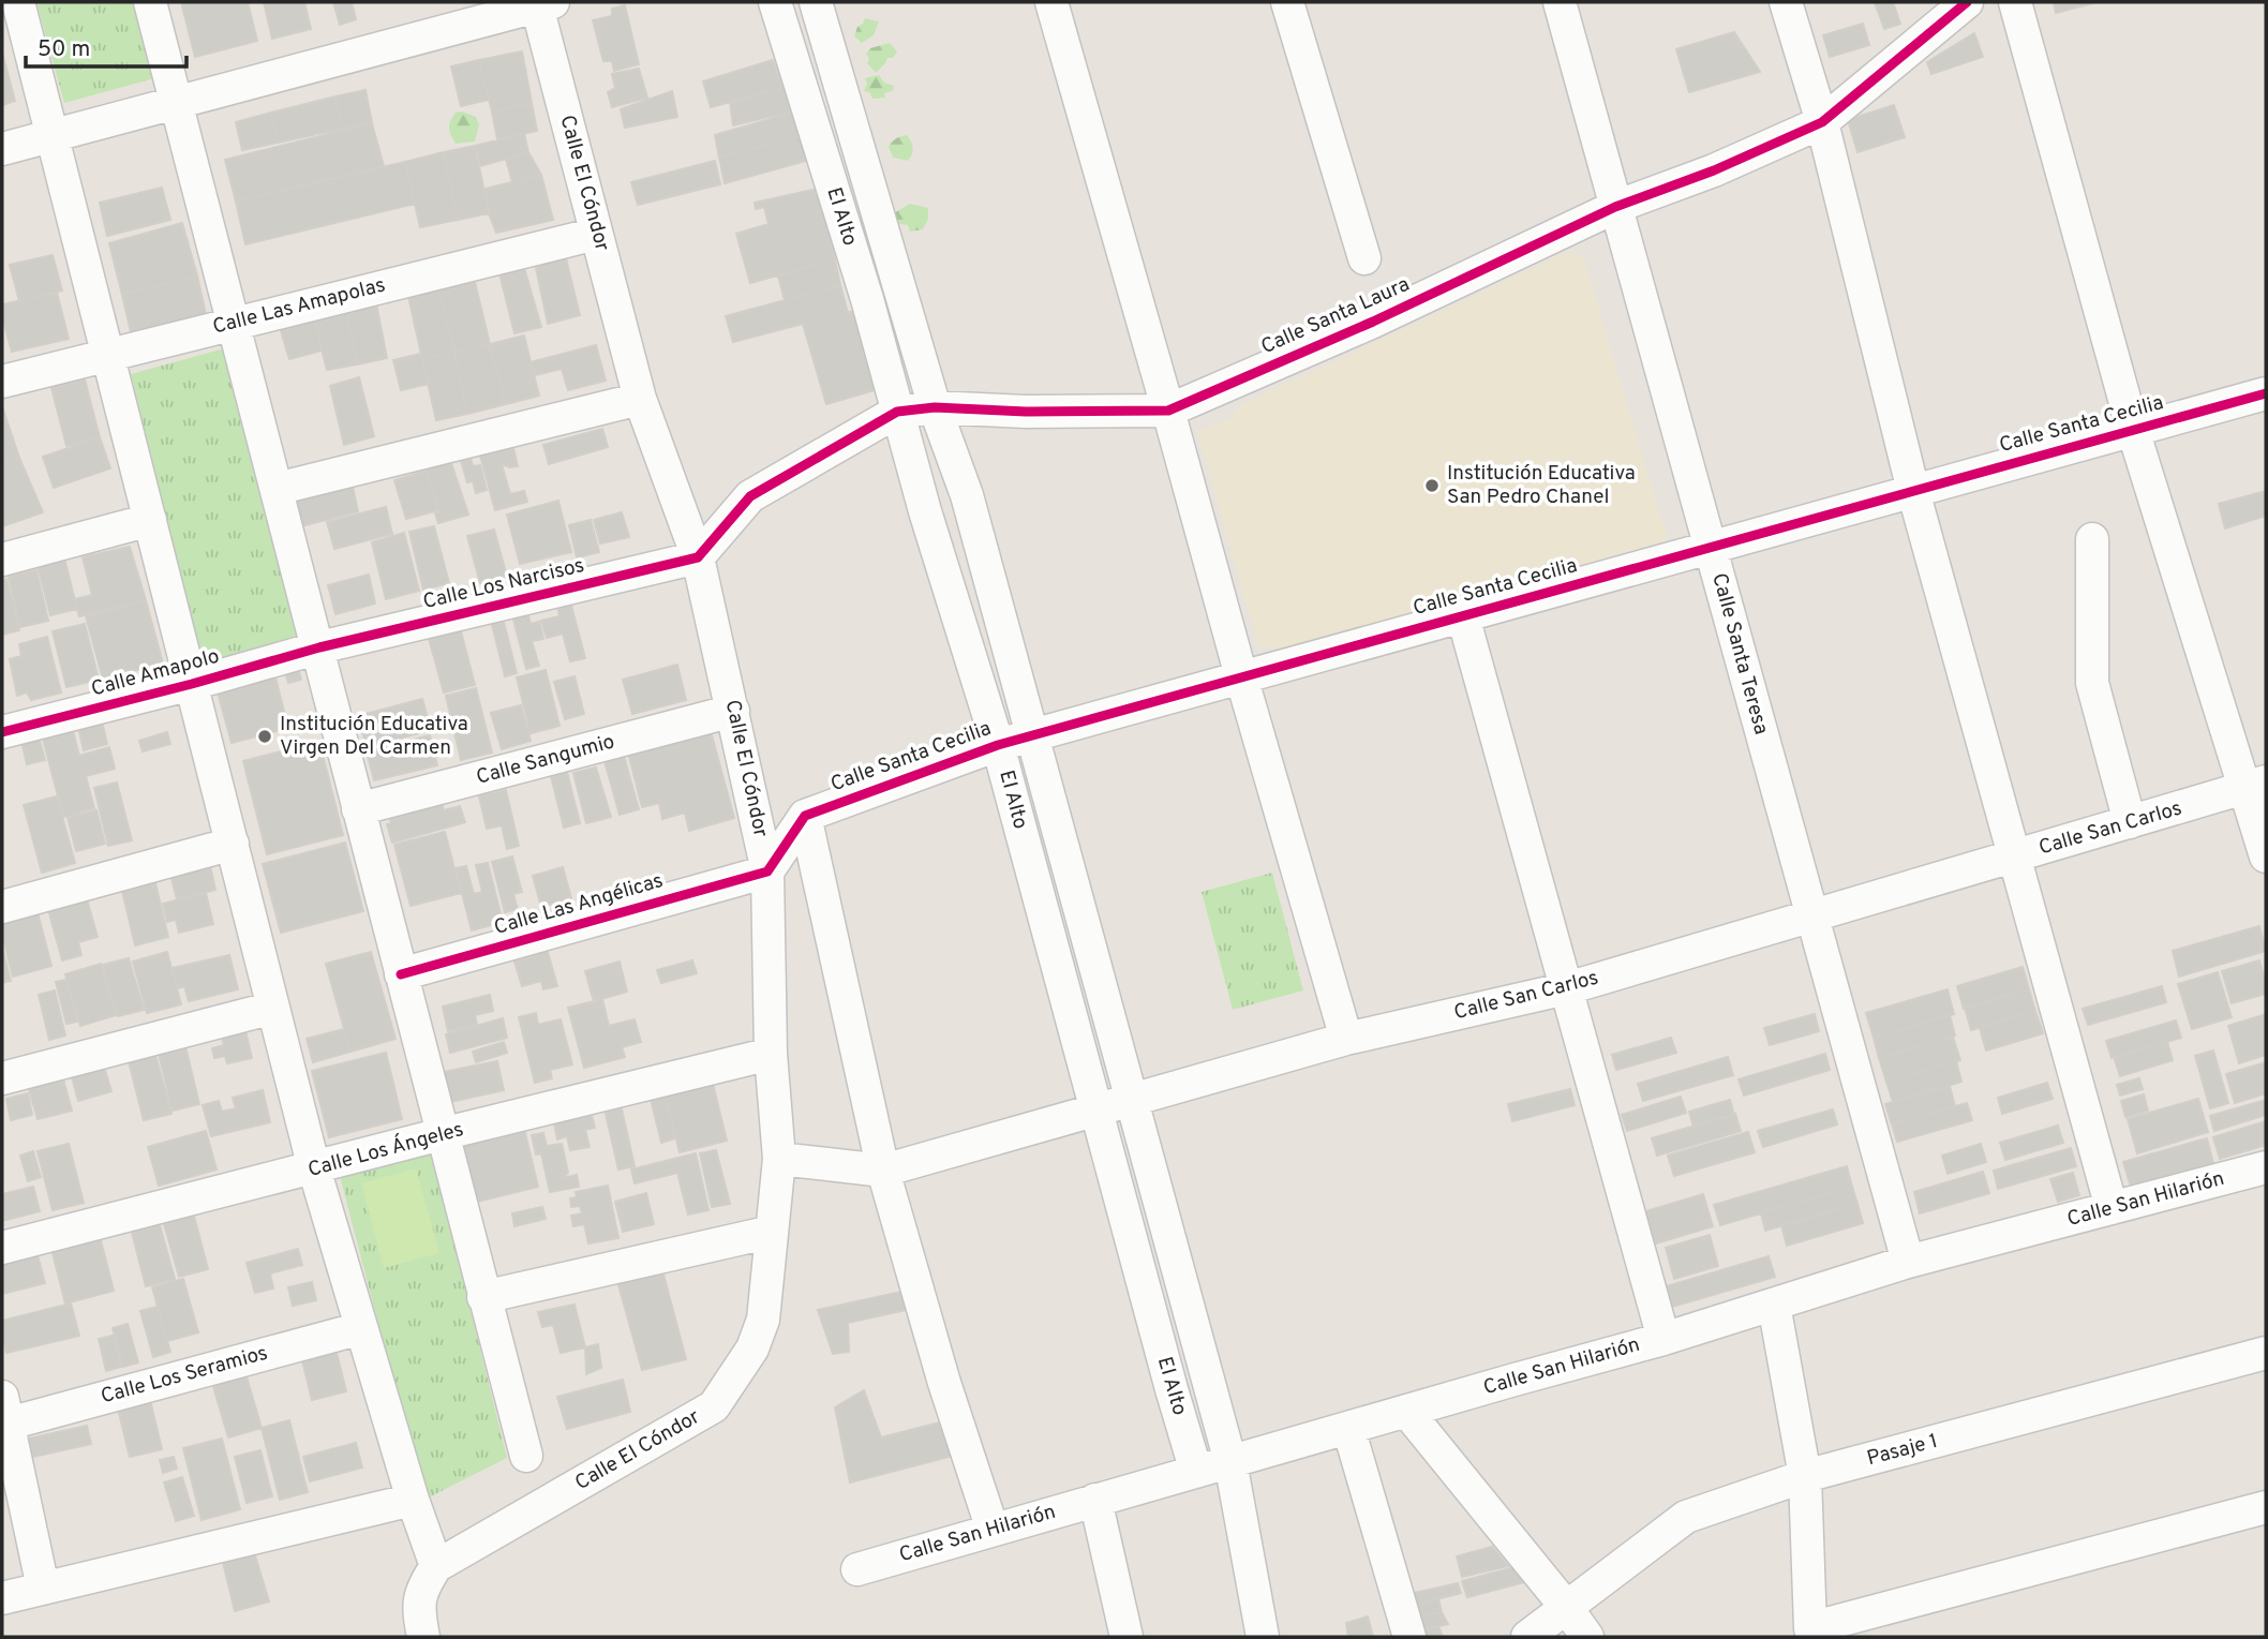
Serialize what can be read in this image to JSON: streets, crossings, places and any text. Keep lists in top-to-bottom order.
{
  "streets": {
    "street": [
      "Calle El Cóndor",
      "El Alto",
      "Calle Las Amapolas",
      "Calle Santa Laura",
      "Calle Santa Cecilia",
      "Calle Los Narcisos",
      "Calle Santa Teresa",
      "Calle Amapolo",
      "Calle Sangumio",
      "Calle San Carlos",
      "Calle Las Angélicas",
      "Calle Los Ángeles",
      "Calle San Hilarión",
      "Calle Los Seramios",
      "Pasaje 1"
    ]
  },
  "crossings": [
    ["Calle El Cóndor", "Calle Las Amapolas"],
    ["Calle El Cóndor", "Calle Santa Laura"],
    ["Calle El Cóndor", "Calle Los Narcisos"],
    ["Calle El Cóndor", "Calle Sangumio"],
    ["Calle El Cóndor", "Calle San Carlos"],
    ["Calle El Cóndor", "Calle Las Angélicas"],
    ["Calle El Cóndor", "Calle Los Ángeles"],
    ["El Alto", "Calle Santa Laura"],
    ["El Alto", "Calle Santa Cecilia"],
    ["El Alto", "Calle San Carlos"],
    ["El Alto", "Calle San Hilarión"],
    ["Calle Santa Laura", "Calle Los Narcisos"],
    ["Calle Santa Laura", "Calle Santa Teresa"],
    ["Calle Santa Cecilia", "Calle Santa Teresa"],
    ["Calle Los Narcisos", "Calle Amapolo"],
    ["Calle Santa Teresa", "Calle San Carlos"],
    ["Calle Santa Teresa", "Calle San Hilarión"]
  ],
  "places": ["Institución Educativa San Pedro Chanel", "Institución Educativa Virgen Del Carmen"],
  "scale_bar": "50 m"
}
